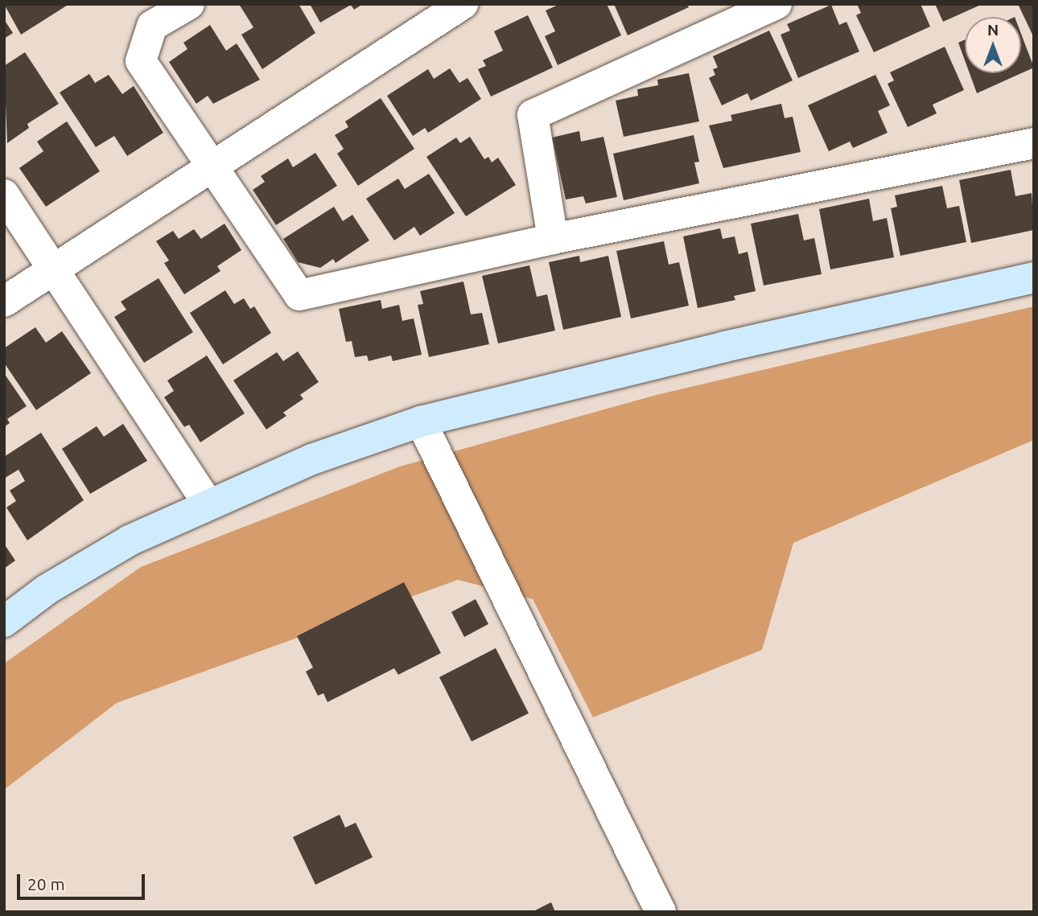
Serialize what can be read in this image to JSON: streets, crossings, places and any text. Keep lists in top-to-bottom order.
{
  "scale_bar": "20 m",
  "north": "top"
}
